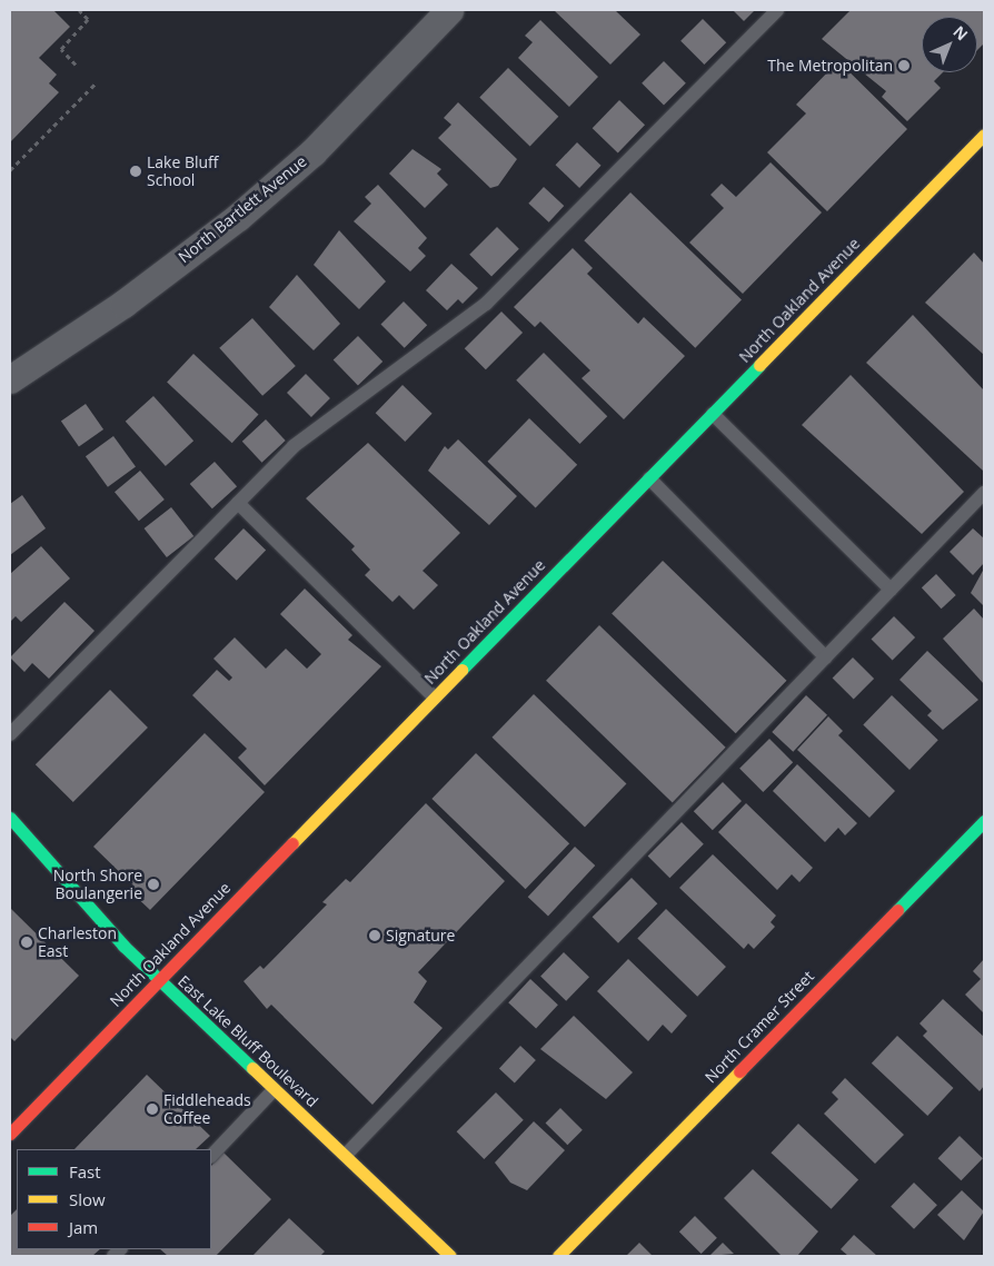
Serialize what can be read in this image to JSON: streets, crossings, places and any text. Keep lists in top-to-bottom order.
{
  "streets": {
    "main road": ["North Oakland Avenue", "North Cramer Street", "East Lake Bluff Boulevard"],
    "street": ["North Bartlett Avenue"]
  },
  "crossings": [
    ["North Oakland Avenue", "East Lake Bluff Boulevard"]
  ],
  "places": [
    "The Metropolitan",
    "Lake Bluff School",
    "North Shore Boulangerie",
    "Signature",
    "Charleston East",
    "Fiddleheads Coffee"
  ],
  "legend": ["Fast", "Slow", "Jam"],
  "north": "top right"
}
